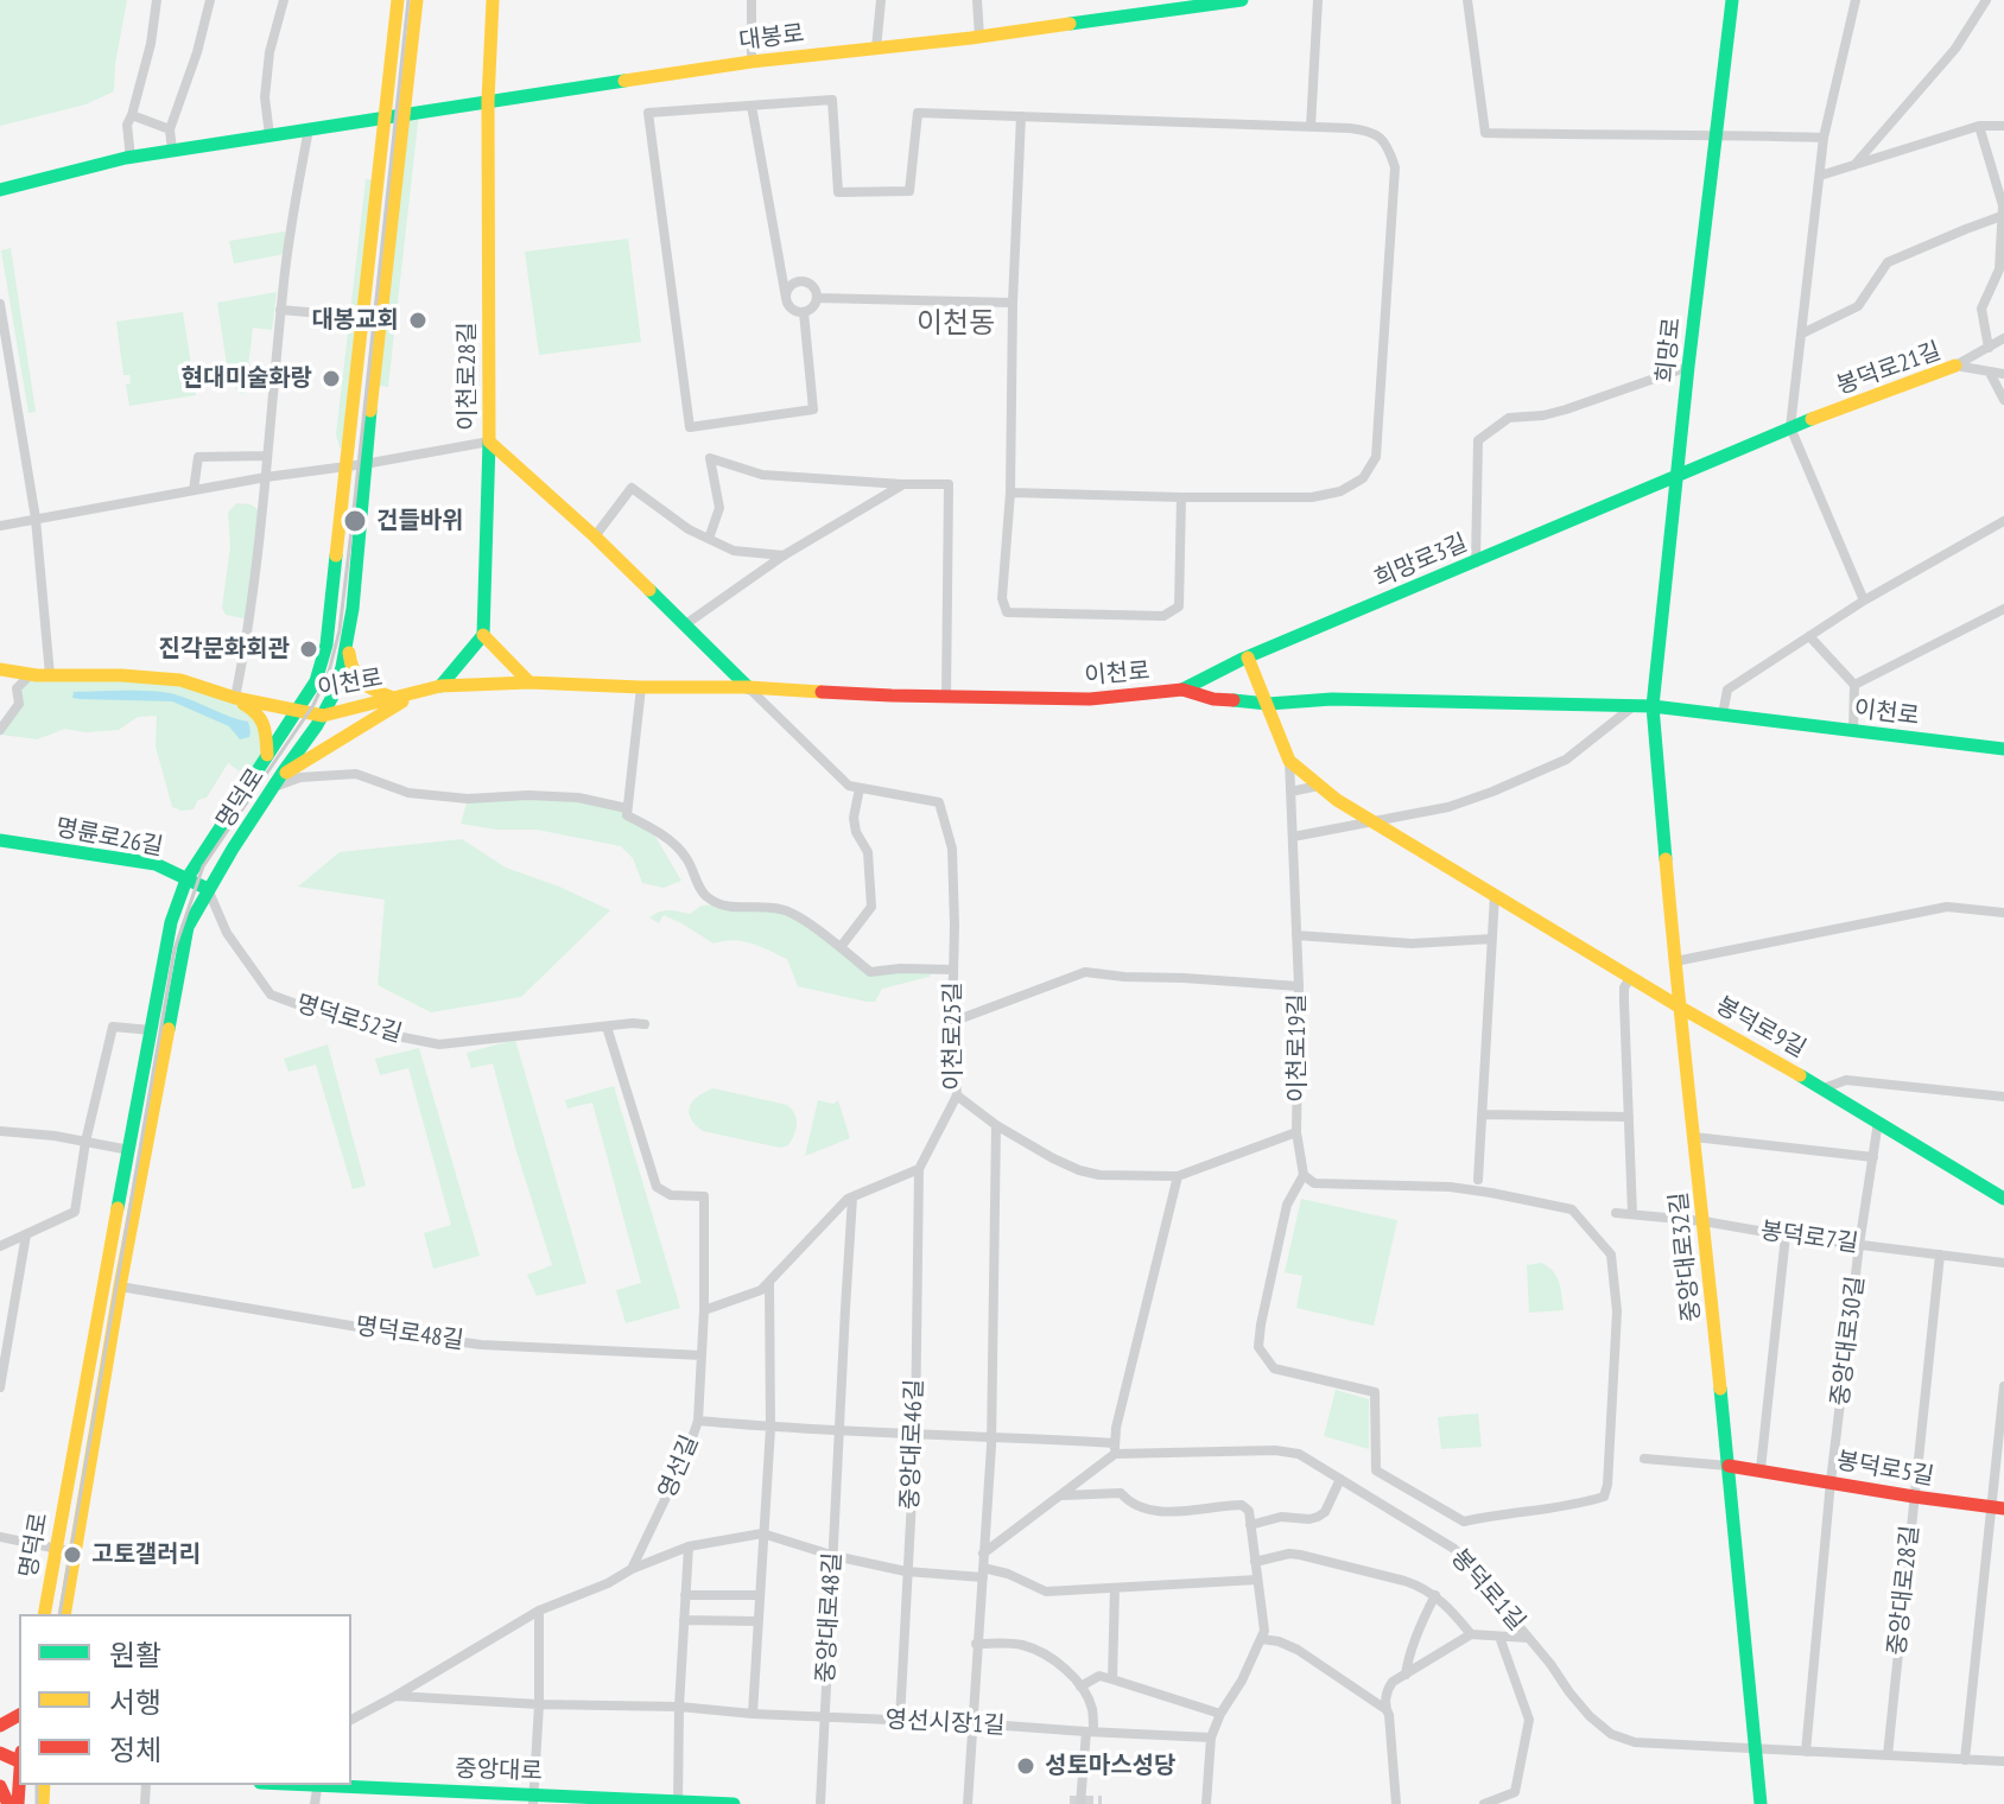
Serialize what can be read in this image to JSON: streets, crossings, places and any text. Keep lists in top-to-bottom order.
{
  "streets": {
    "street": [
      "대봉로",
      "희망로",
      "봉덕로21길",
      "이천로28길",
      "희망로3길",
      "이천로",
      "명덕로",
      "명륜로26길",
      "명덕로52길",
      "봉덕로9길",
      "이천로25길",
      "이천로19길",
      "봉덕로7길",
      "중앙대로32길",
      "명덕로48길",
      "중앙대로30길",
      "중앙대로46길",
      "영선길",
      "봉덕로5길",
      "봉덕로1길",
      "중앙대로28길",
      "중앙대로48길",
      "영선시장1길",
      "중앙대로"
    ]
  },
  "crossings": [
    ["대봉로", "이천로28길"],
    ["대봉로", "명덕로"],
    ["희망로", "봉덕로21길"],
    ["희망로", "희망로3길"],
    ["희망로", "이천로"],
    ["희망로", "중앙대로32길"],
    ["봉덕로21길", "희망로3길"],
    ["이천로28길", "이천로"],
    ["희망로3길", "이천로"],
    ["희망로3길", "봉덕로9길"],
    ["이천로", "명덕로"],
    ["이천로", "봉덕로9길"],
    ["이천로", "중앙대로32길"],
    ["명덕로", "명륜로26길"],
    ["명덕로", "명덕로52길"],
    ["명덕로", "명덕로48길"],
    ["명륜로26길", "명덕로52길"],
    ["명덕로52길", "영선길"],
    ["봉덕로9길", "이천로19길"],
    ["봉덕로9길", "중앙대로32길"],
    ["봉덕로9길", "중앙대로30길"],
    ["이천로25길", "이천로19길"],
    ["이천로25길", "중앙대로46길"],
    ["봉덕로7길", "중앙대로32길"],
    ["봉덕로7길", "중앙대로30길"],
    ["봉덕로7길", "중앙대로28길"],
    ["중앙대로32길", "봉덕로5길"],
    ["중앙대로32길", "봉덕로1길"],
    ["명덕로48길", "영선길"],
    ["중앙대로30길", "봉덕로5길"],
    ["중앙대로30길", "봉덕로1길"],
    ["중앙대로46길", "봉덕로1길"],
    ["중앙대로46길", "영선시장1길"],
    ["봉덕로5길", "중앙대로28길"],
    ["봉덕로1길", "중앙대로28길"],
    ["중앙대로48길", "영선시장1길"]
  ],
  "districts": ["이천동"],
  "places": [
    "대봉교회",
    "현대미술화랑",
    "건들바위",
    "진각문화회관",
    "고토갤러리",
    "성토마스성당"
  ],
  "legend": ["원활", "서행", "정체"]
}
